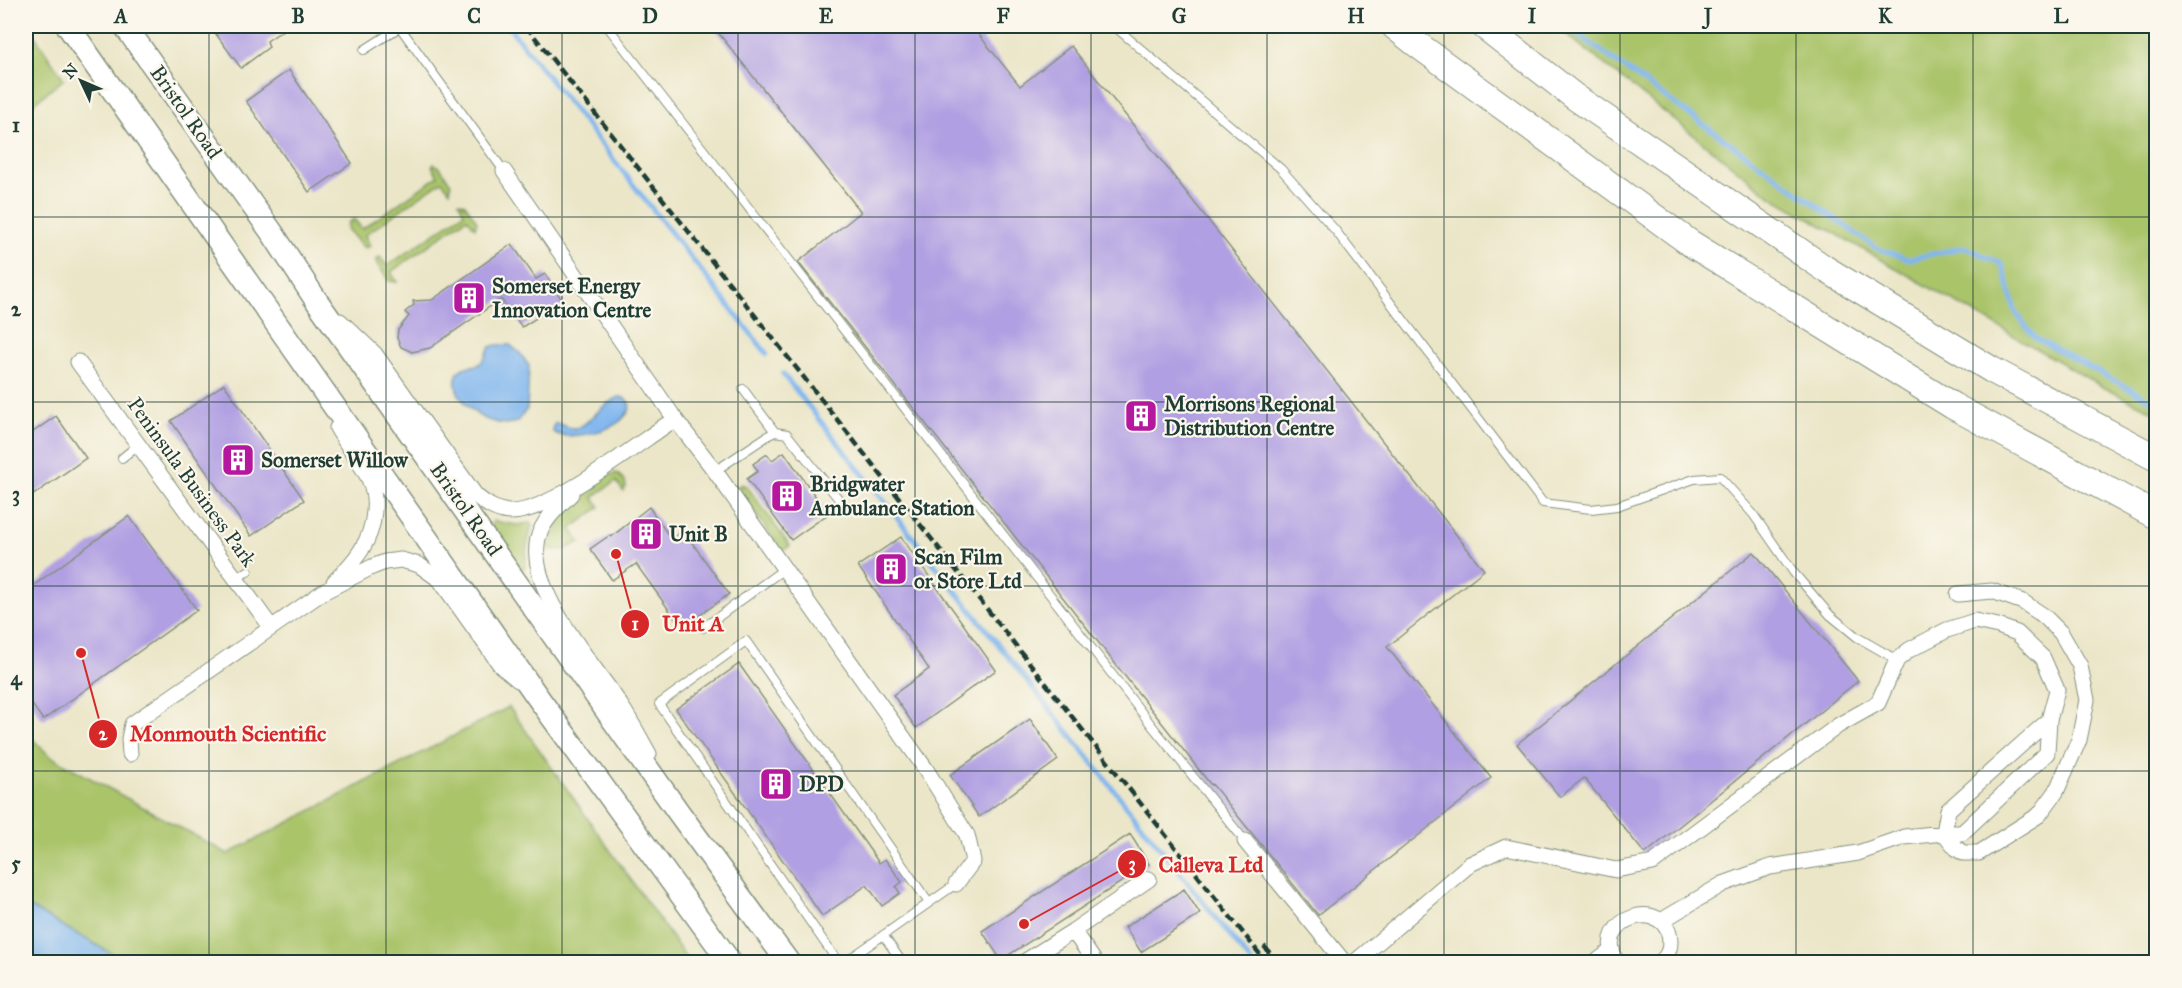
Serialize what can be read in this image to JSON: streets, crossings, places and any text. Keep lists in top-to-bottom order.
{
  "streets": {
    "main road": ["Bristol Road"],
    "street": ["Peninsula Business Park"]
  },
  "places": {
    "building": [
      "Somerset Energy Innovation Centre",
      "Morrisons Regional Distribution Centre",
      "Somerset Willow",
      "Bridgwater Ambulance Station",
      "Unit B",
      "Scan Film or Store Ltd",
      "DPD"
    ],
    "other": ["Unit A", "Monmouth Scientific", "Calleva Ltd"]
  },
  "north": "top left",
  "grid": {
    "columns": [
      "A",
      "B",
      "C",
      "D",
      "E",
      "F",
      "G",
      "H",
      "I",
      "J",
      "K",
      "L"
    ],
    "rows": [
      "1",
      "2",
      "3",
      "4",
      "5"
    ]
  }
}
